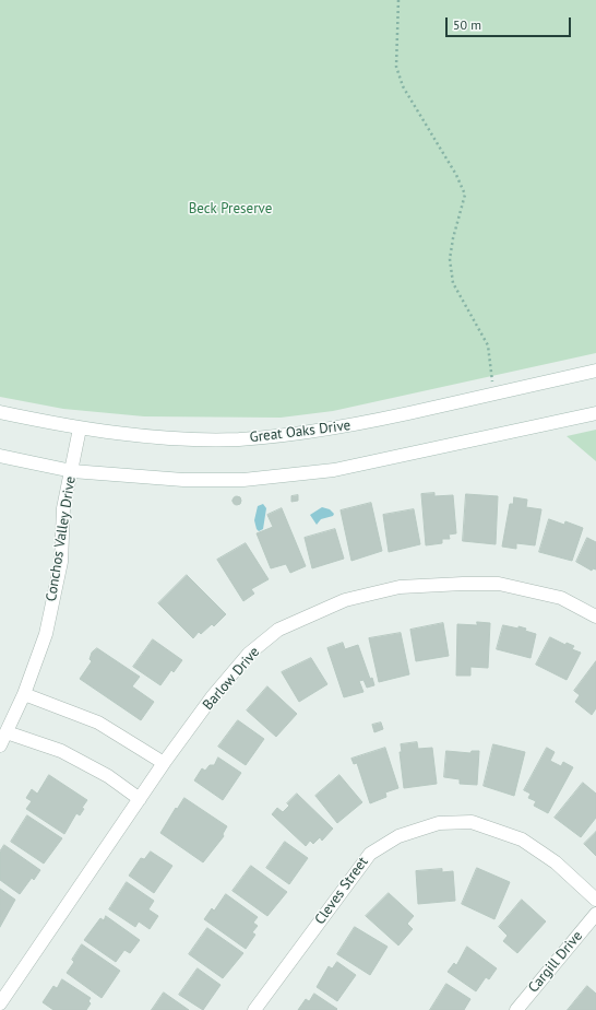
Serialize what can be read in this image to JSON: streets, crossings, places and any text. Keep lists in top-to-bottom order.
{
  "streets": {
    "street": [
      "Great Oaks Drive",
      "Conchos Valley Drive",
      "Barlow Drive",
      "Cleves Street",
      "Cargill Drive"
    ]
  },
  "crossings": [
    ["Great Oaks Drive", "Conchos Valley Drive"]
  ],
  "parks": ["Beck Preserve"],
  "scale_bar": "50 m"
}
